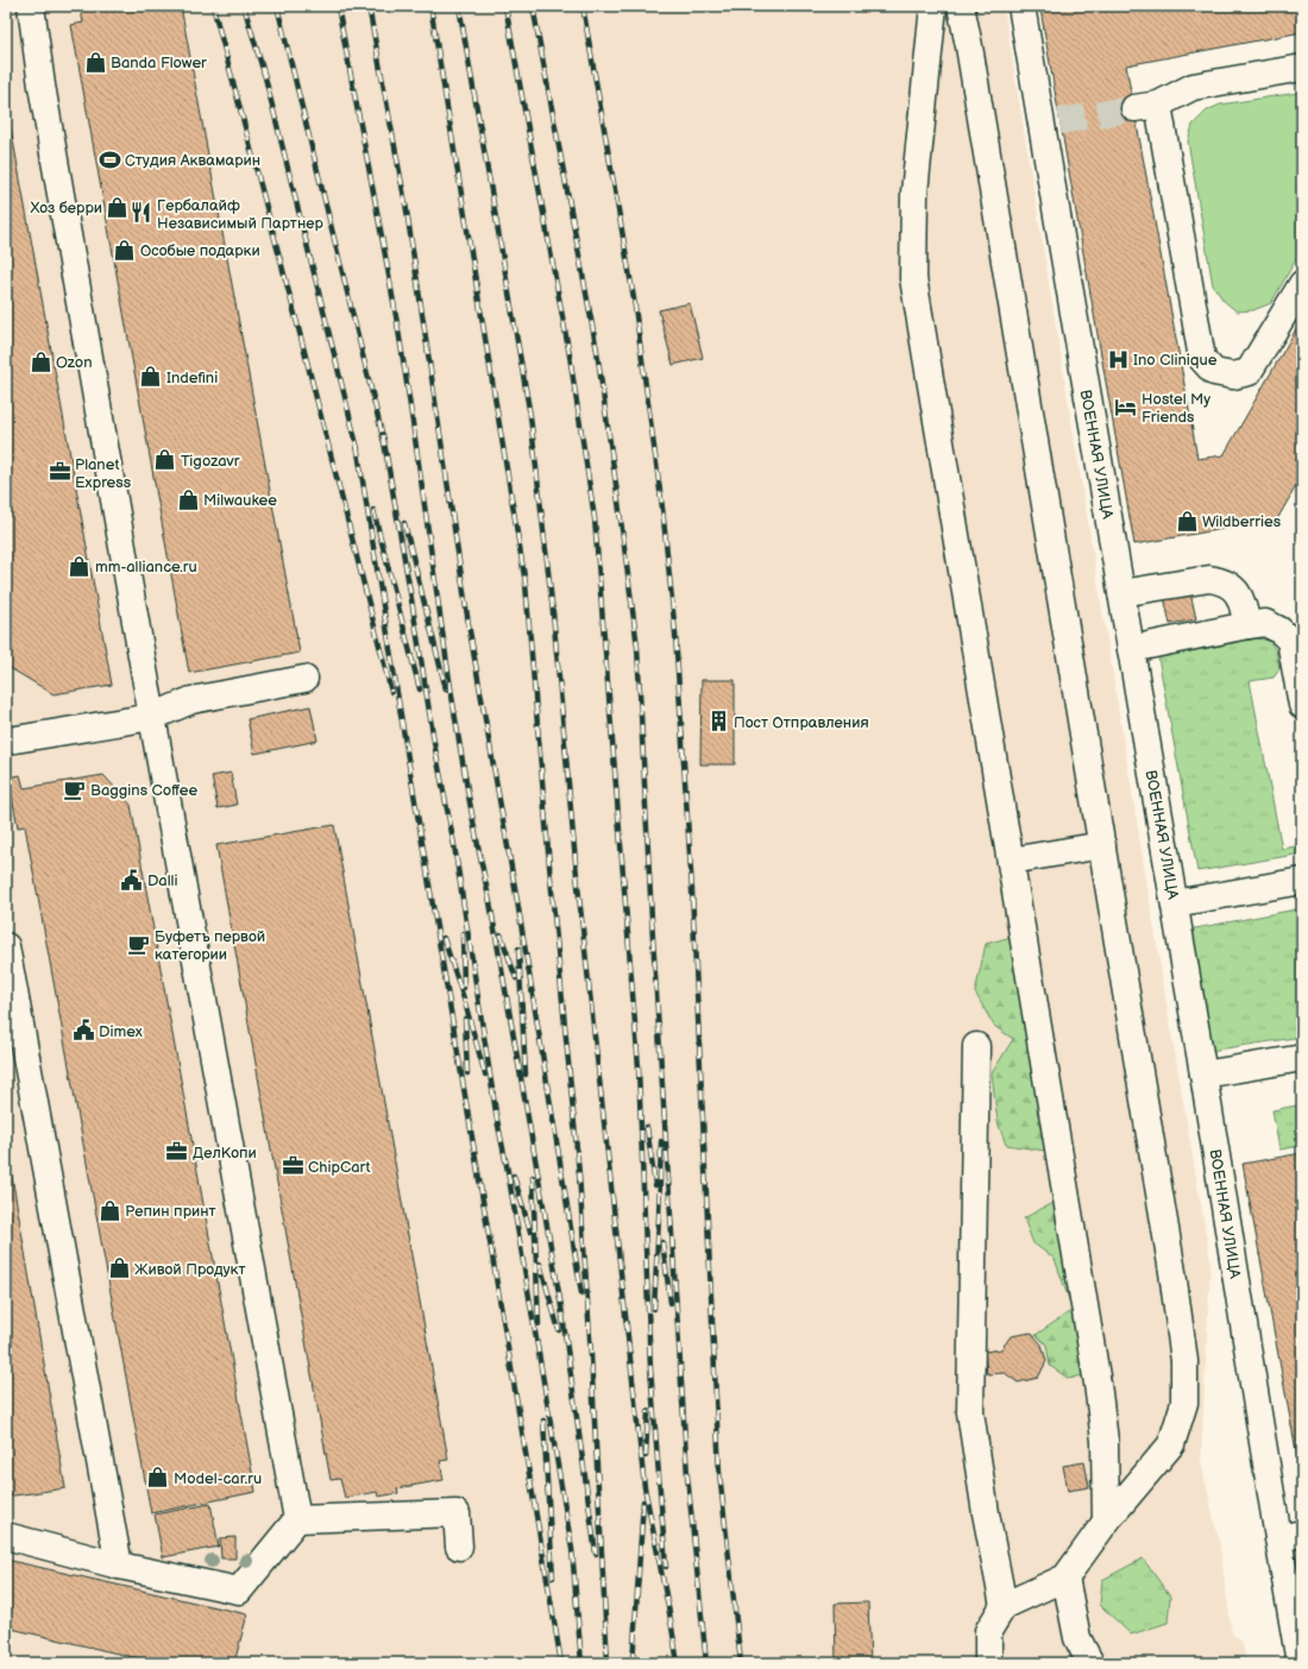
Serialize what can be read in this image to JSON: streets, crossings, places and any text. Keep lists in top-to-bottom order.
{
  "streets": {
    "street": ["ВОЕННАЯ УЛИЦА"]
  },
  "places": {
    "shop": [
      "Banda Flower",
      "Хоз берри",
      "Особые подарки",
      "Ozon",
      "Indefini",
      "Tigozavr",
      "Milwaukee",
      "Wildberries",
      "mm-alliance.ru",
      "Репин принт",
      "Живой Продукт",
      "Model-car.ru"
    ],
    "sports": ["Студия Аквамарин"],
    "restaurant": ["Гербалайф Независимый Партнер"],
    "hospital": ["Ino Clinique"],
    "hotel": ["Hostel My Friends"],
    "office": ["Planet Express", "ДелКопи", "ChipCart"],
    "building": ["Пост Отправления"],
    "cafe": ["Baggins Coffee", "Буфетъ первой категории"],
    "public building": ["Dalli", "Dimex"]
  }
}
